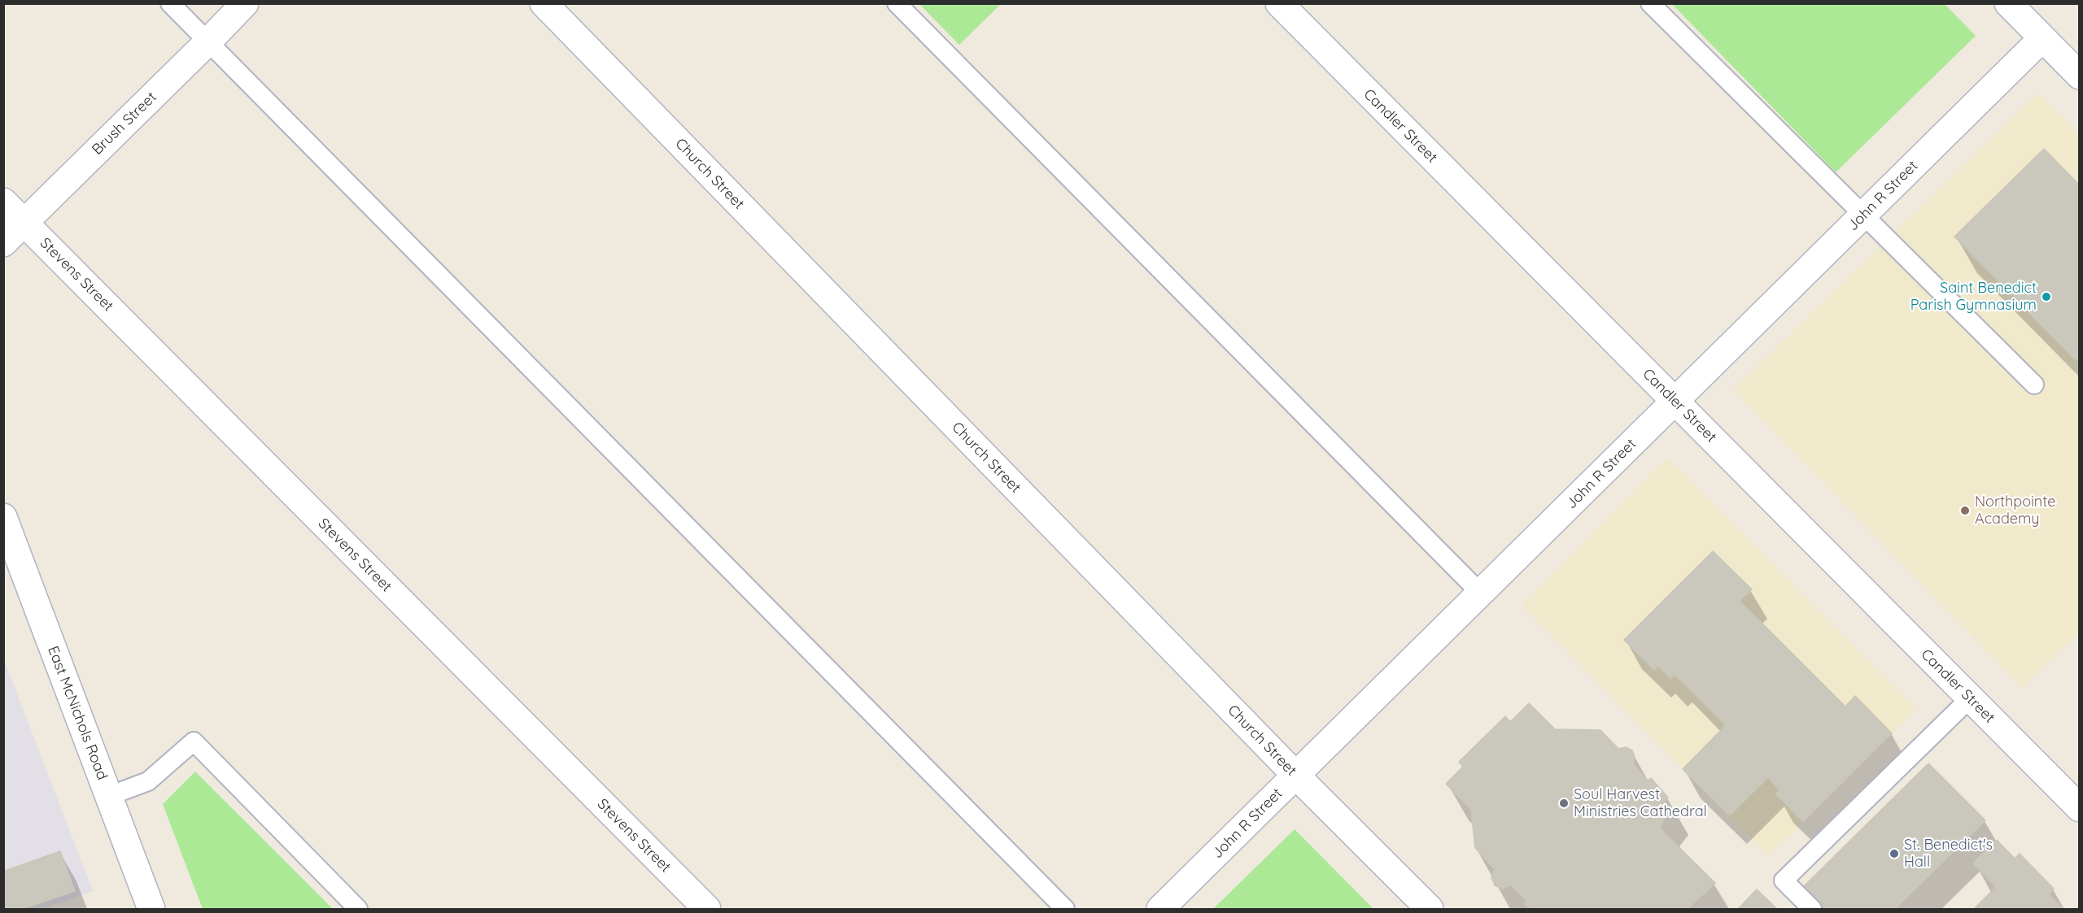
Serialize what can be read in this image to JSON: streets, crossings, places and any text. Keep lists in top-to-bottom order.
{
  "streets": {
    "street": [
      "Brush Street",
      "Candler Street",
      "Church Street",
      "John R Street",
      "Stevens Street",
      "East McNichols Road"
    ]
  },
  "crossings": [
    ["Brush Street", "Stevens Street"],
    ["Candler Street", "John R Street"],
    ["Church Street", "John R Street"]
  ],
  "places": [
    "Saint Benedict Parish Gymnasium",
    "Northpointe Academy",
    "Soul Harvest Ministries Cathedral",
    "St. Benedict's Hall"
  ]
}
